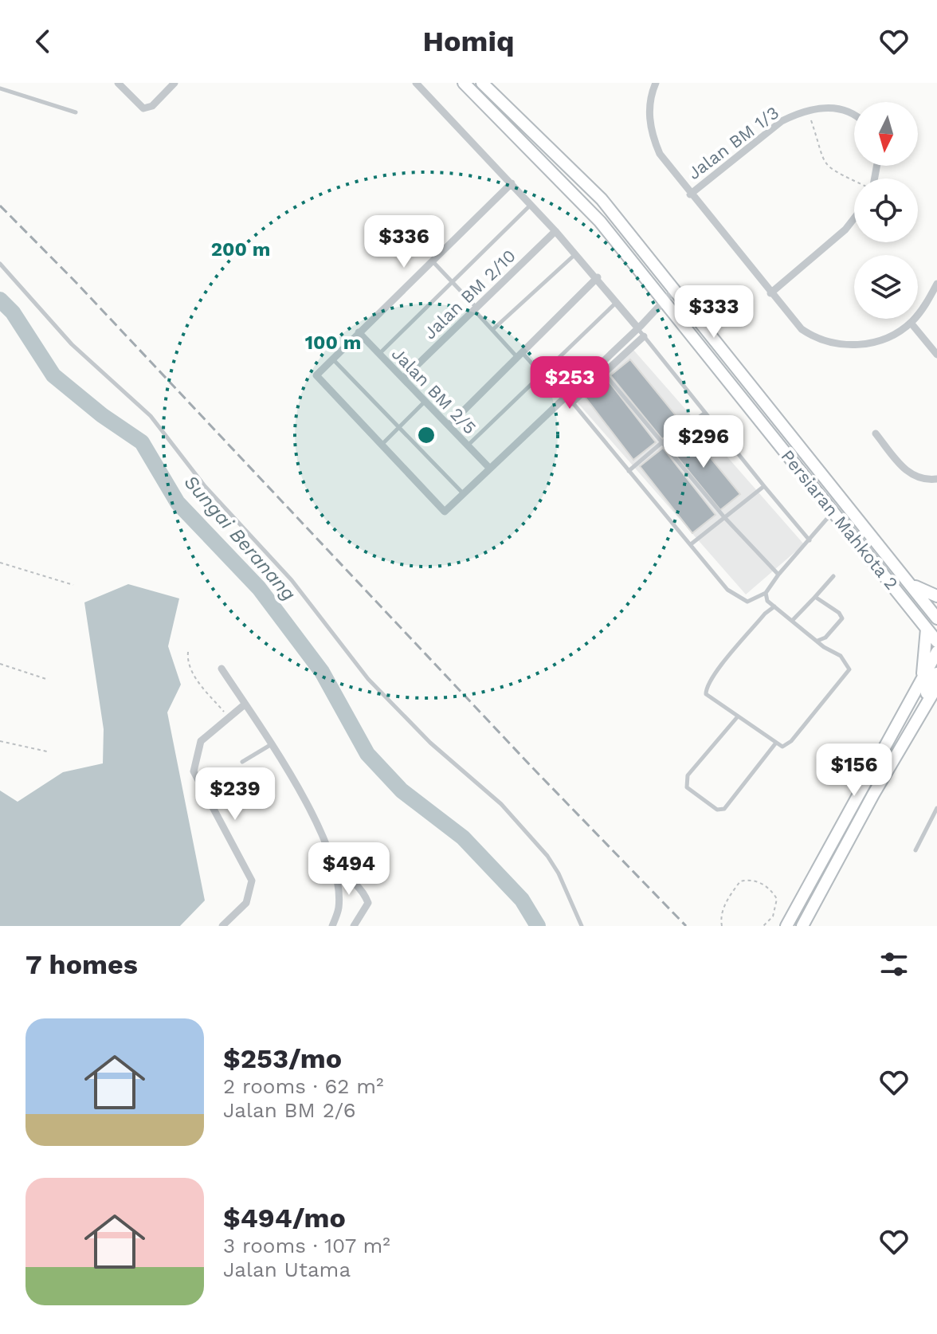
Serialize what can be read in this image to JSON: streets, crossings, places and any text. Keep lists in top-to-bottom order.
{
  "streets": {
    "main road": ["Persiaran Mahkota 2"],
    "street": ["Jalan BM 1/3", "Jalan BM 2/10", "Jalan BM 2/5"]
  },
  "crossings": [
    ["Jalan BM 2/10", "Jalan BM 2/5"]
  ],
  "water": ["Sungai Beranang"],
  "north": "bottom",
  "page": {
    "header": "Homiq",
    "price": [
      "$336",
      "$333",
      "$253",
      "$296",
      "$156",
      "$239",
      "$494"
    ],
    "heading": "7 homes",
    "list": [
      {
        "name": "$253/mo",
        "note": "2 rooms · 62 m² · Jalan BM 2/6"
      },
      {
        "name": "$494/mo",
        "note": "3 rooms · 107 m² · Jalan Utama"
      }
    ]
  },
  "rings": ["200 m", "100 m"]
}
